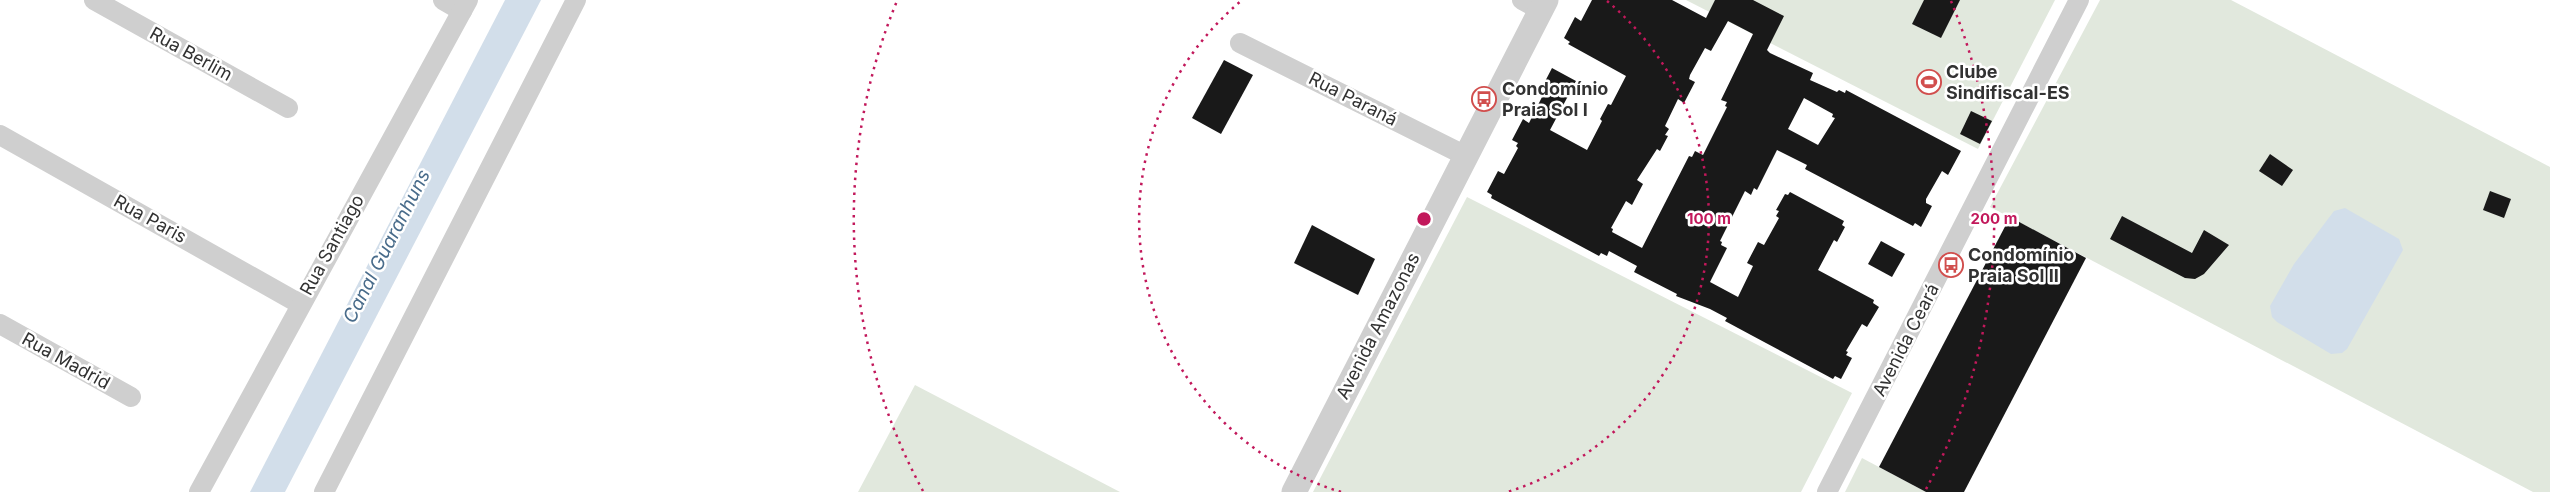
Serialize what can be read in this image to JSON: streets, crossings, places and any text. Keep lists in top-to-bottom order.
{
  "streets": {
    "street": [
      "Rua Berlim",
      "Rua Paraná",
      "Rua Paris",
      "Rua Santiago",
      "Avenida Amazonas",
      "Avenida Ceará",
      "Rua Madrid"
    ]
  },
  "crossings": [
    ["Rua Paraná", "Avenida Amazonas"],
    ["Rua Paris", "Rua Santiago"]
  ],
  "water": ["Canal Guaranhuns"],
  "places": {
    "sports": ["Clube Sindifiscal-ES"],
    "bus stop": ["Condomínio Praia Sol I", "Condomínio Praia Sol II"]
  },
  "rings": ["100 m", "200 m"]
}
